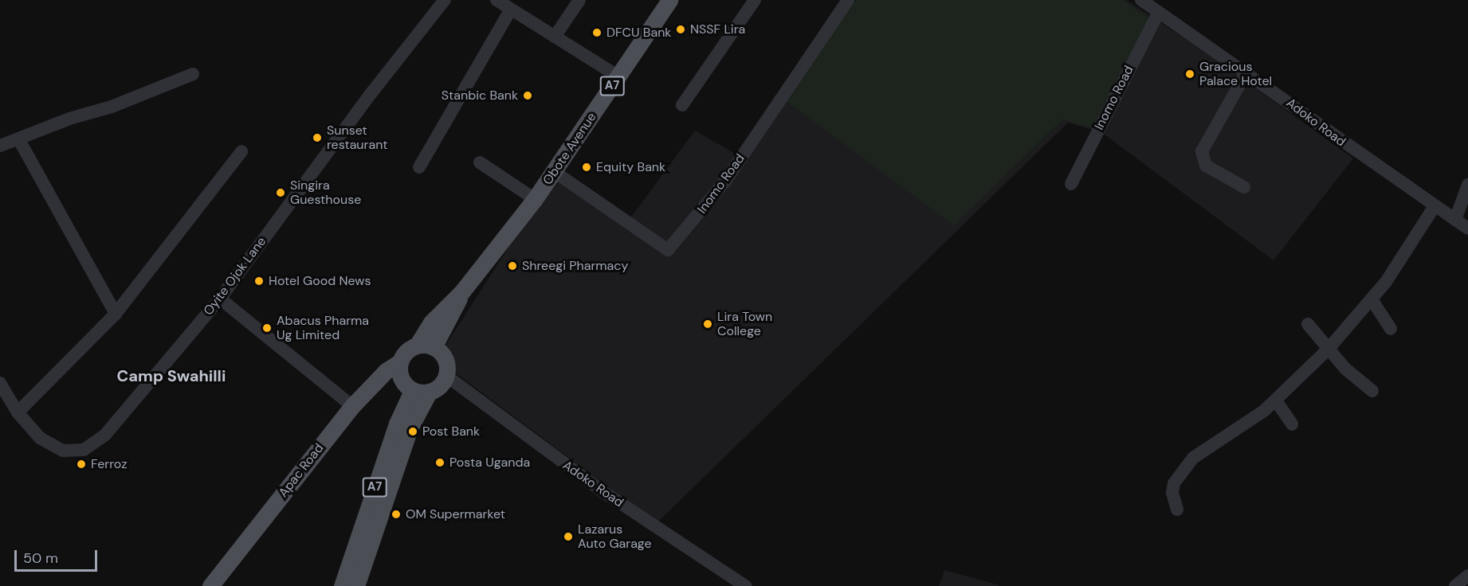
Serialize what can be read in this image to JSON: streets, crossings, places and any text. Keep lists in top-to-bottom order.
{
  "streets": {
    "main road": ["A7", "Obote Avenue", "Apac Road"],
    "street": ["Inomo Road", "Adoko Road", "Oyite Ojok Lane"]
  },
  "crossings": [
    ["A7", "Adoko Road"],
    ["A7", "Obote Avenue"],
    ["A7", "Apac Road"],
    ["Inomo Road", "Adoko Road"],
    ["Inomo Road", "Obote Avenue"],
    ["Adoko Road", "Obote Avenue"],
    ["Adoko Road", "Apac Road"],
    ["Obote Avenue", "Apac Road"]
  ],
  "districts": ["Camp Swahilli"],
  "places": [
    "NSSF Lira",
    "DFCU Bank",
    "Gracious Palace Hotel",
    "Stanbic Bank",
    "Sunset restaurant",
    "Equity Bank",
    "Singira Guesthouse",
    "Shreegi Pharmacy",
    "Hotel Good News",
    "Lira Town College",
    "Abacus Pharma Ug Limited",
    "Post Bank",
    "Posta Uganda",
    "Ferroz",
    "OM Supermarket",
    "Lazarus Auto Garage"
  ],
  "scale_bar": "50 m"
}
